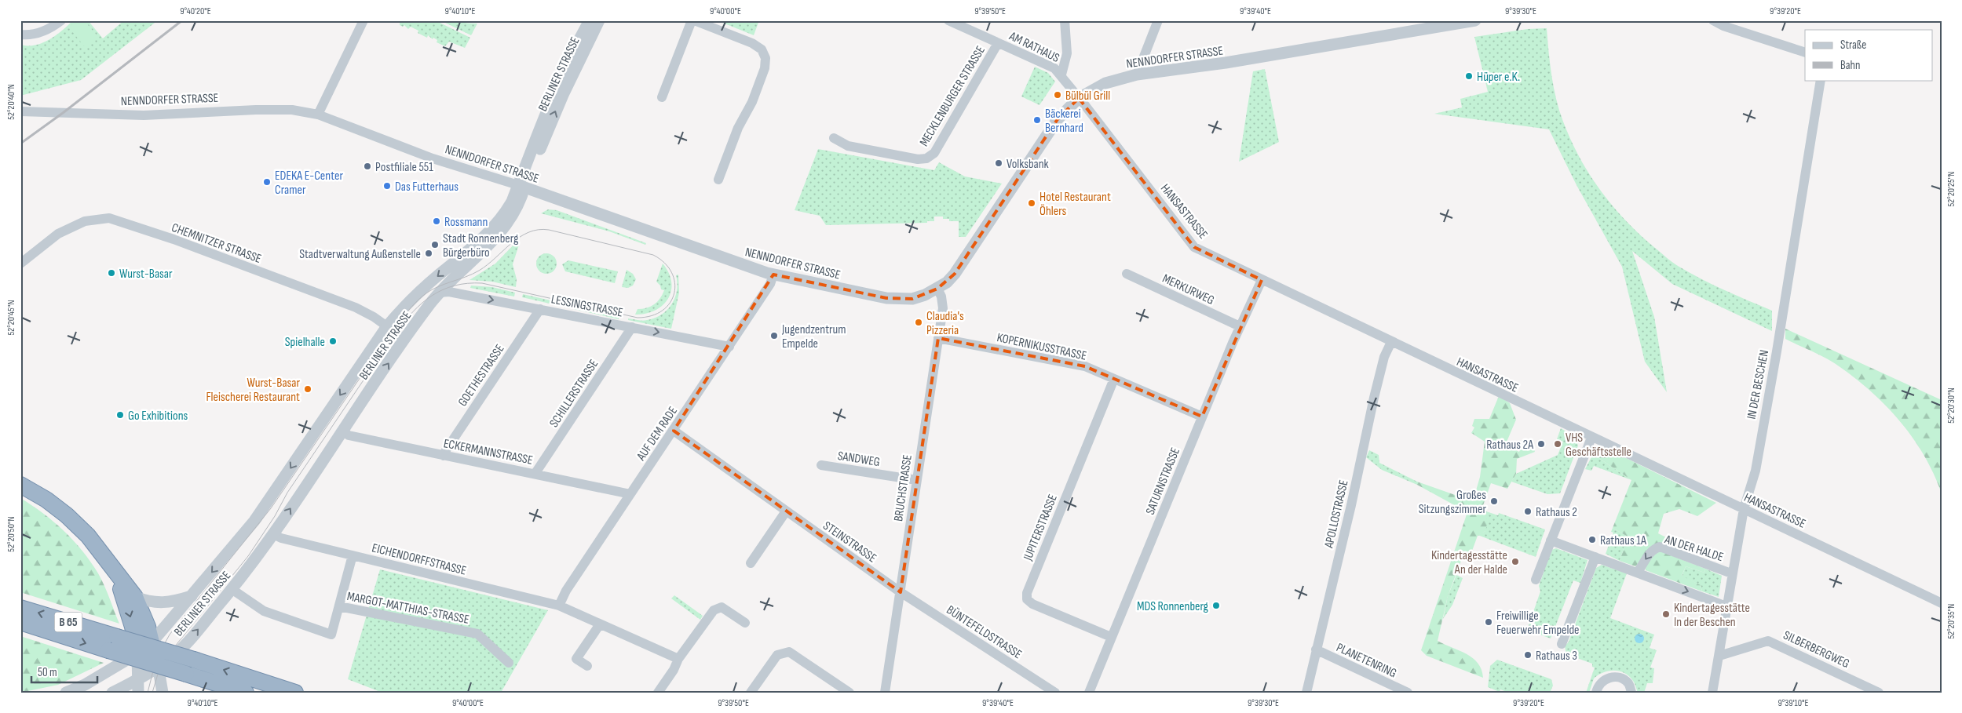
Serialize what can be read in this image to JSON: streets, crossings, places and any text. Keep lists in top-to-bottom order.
{
  "streets": {
    "highway": ["B 65"],
    "street": [
      "AM RATHAUS",
      "NENNDORFER STRASSE",
      "BERLINER STRASSE",
      "MECKLENBURGER STRASSE",
      "HANSASTRASSE",
      "CHEMNITZER STRASSE",
      "MERKURWEG",
      "LESSINGSTRASSE",
      "KOPERNIKUSSTRASSE",
      "GOETHESTRASSE",
      "IN DER BESCHEN",
      "SCHILLERSTRASSE",
      "AUF DEM RADE",
      "ECKERMANNSTRASSE",
      "SANDWEG",
      "SATURNSTRASSE",
      "BRUCHSTRASSE",
      "APOLLOSTRASSE",
      "JUPITERSTRASSE",
      "STEINSTRASSE",
      "AN DER HALDE",
      "EICHENDORFFSTRASSE",
      "MARGOT-MATTHIAS-STRASSE",
      "BÜNTEFELDSTRASSE",
      "SILBERBERGWEG",
      "PLANETENRING"
    ]
  },
  "crossings": [
    ["AM RATHAUS", "NENNDORFER STRASSE"],
    ["AM RATHAUS", "MECKLENBURGER STRASSE"],
    ["AM RATHAUS", "HANSASTRASSE"],
    ["NENNDORFER STRASSE", "BERLINER STRASSE"],
    ["NENNDORFER STRASSE", "HANSASTRASSE"],
    ["NENNDORFER STRASSE", "AUF DEM RADE"],
    ["NENNDORFER STRASSE", "BRUCHSTRASSE"],
    ["BERLINER STRASSE", "CHEMNITZER STRASSE"],
    ["BERLINER STRASSE", "LESSINGSTRASSE"],
    ["BERLINER STRASSE", "ECKERMANNSTRASSE"],
    ["BERLINER STRASSE", "EICHENDORFFSTRASSE"],
    ["BERLINER STRASSE", "MARGOT-MATTHIAS-STRASSE"],
    ["HANSASTRASSE", "IN DER BESCHEN"],
    ["HANSASTRASSE", "SATURNSTRASSE"],
    ["HANSASTRASSE", "APOLLOSTRASSE"],
    ["MERKURWEG", "SATURNSTRASSE"],
    ["LESSINGSTRASSE", "GOETHESTRASSE"],
    ["LESSINGSTRASSE", "SCHILLERSTRASSE"],
    ["LESSINGSTRASSE", "AUF DEM RADE"],
    ["KOPERNIKUSSTRASSE", "SATURNSTRASSE"],
    ["KOPERNIKUSSTRASSE", "BRUCHSTRASSE"],
    ["KOPERNIKUSSTRASSE", "JUPITERSTRASSE"],
    ["GOETHESTRASSE", "ECKERMANNSTRASSE"],
    ["IN DER BESCHEN", "AN DER HALDE"],
    ["IN DER BESCHEN", "SILBERBERGWEG"],
    ["SCHILLERSTRASSE", "ECKERMANNSTRASSE"],
    ["AUF DEM RADE", "ECKERMANNSTRASSE"],
    ["AUF DEM RADE", "STEINSTRASSE"],
    ["AUF DEM RADE", "EICHENDORFFSTRASSE"],
    ["SANDWEG", "BRUCHSTRASSE"],
    ["SATURNSTRASSE", "JUPITERSTRASSE"],
    ["BRUCHSTRASSE", "STEINSTRASSE"],
    ["BRUCHSTRASSE", "BÜNTEFELDSTRASSE"],
    ["APOLLOSTRASSE", "PLANETENRING"],
    ["STEINSTRASSE", "BÜNTEFELDSTRASSE"],
    ["EICHENDORFFSTRASSE", "MARGOT-MATTHIAS-STRASSE"]
  ],
  "one_way": ["LESSINGSTRASSE"],
  "places": [
    "Hüper e.K.",
    "Bülbül Grill",
    "Bäckerei Bernhard",
    "Volksbank",
    "Postfiliale 551",
    "EDEKA E-Center Cramer",
    "Das Futterhaus",
    "Hotel Restaurant Öhlers",
    "Rossmann",
    "Stadt Ronnenberg Bürgerbüro",
    "Stadtverwaltung Außenstelle",
    "Wurst-Basar",
    "Claudia's Pizzeria",
    "Jugendzentrum Empelde",
    "Spielhalle",
    "Wurst-Basar Fleischerei Restaurant",
    "Go Exhibitions",
    "Rathaus 2A",
    "VHS Geschäftsstelle",
    "Großes Sitzungszimmer",
    "Rathaus 2",
    "Rathaus 1A",
    "Kindertagesstätte An der Halde",
    "MDS Ronnenberg",
    "Kindertagesstätte In der Beschen",
    "Freiwillige Feuerwehr Empelde",
    "Rathaus 3"
  ],
  "legend": ["Straße", "Bahn"],
  "scale_bar": "50 m",
  "coordinates": [
    "9°40'20\"E",
    "9°40'10\"E",
    "9°40'00\"E",
    "9°39'50\"E",
    "9°39'40\"E",
    "9°39'30\"E",
    "9°39'20\"E",
    "52°20'40\"N",
    "52°20'25\"N",
    "52°20'45\"N",
    "52°20'30\"N",
    "52°20'50\"N",
    "52°20'35\"N",
    "9°39'10\"E"
  ]
}
